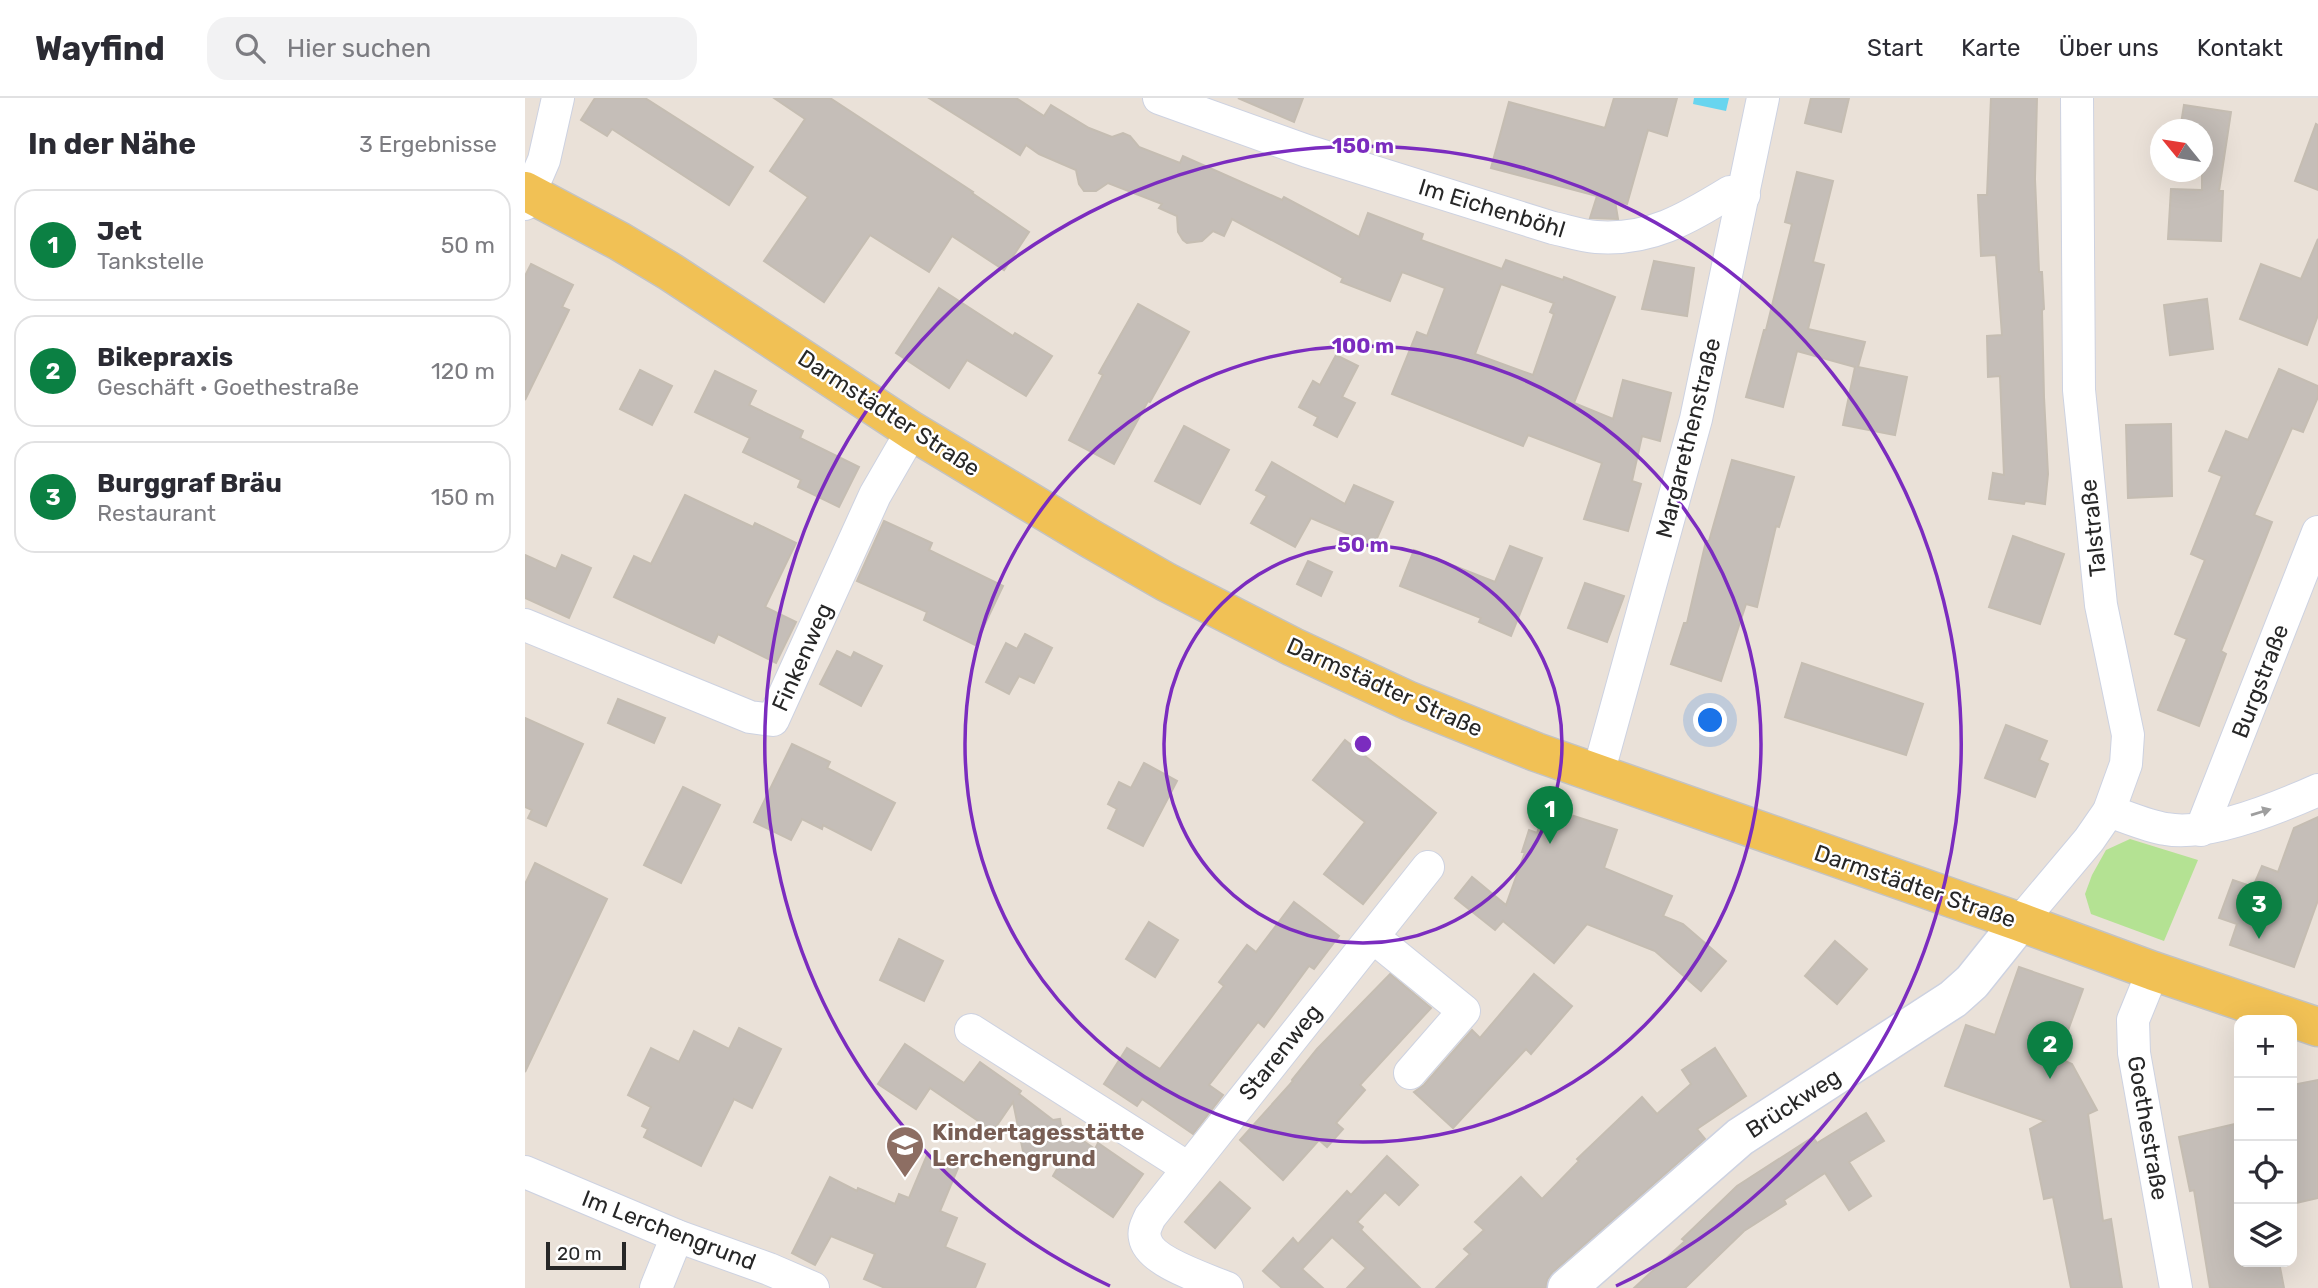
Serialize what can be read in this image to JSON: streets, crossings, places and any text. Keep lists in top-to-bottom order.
{
  "streets": {
    "main road": ["Darmstädter Straße"],
    "street": [
      "Im Eichenböhl",
      "Margarethenstraße",
      "Talstraße",
      "Finkenweg",
      "Burgstraße",
      "Starenweg",
      "Brückweg",
      "Goethestraße",
      "Im Lerchengrund"
    ]
  },
  "crossings": [
    ["Im Eichenböhl", "Margarethenstraße"],
    ["Darmstädter Straße", "Margarethenstraße"],
    ["Darmstädter Straße", "Talstraße"],
    ["Darmstädter Straße", "Finkenweg"],
    ["Darmstädter Straße", "Brückweg"],
    ["Darmstädter Straße", "Goethestraße"],
    ["Talstraße", "Brückweg"]
  ],
  "places": {
    "school or university": ["Kindertagesstätte Lerchengrund"]
  },
  "scale_bar": "20 m",
  "north": "top left",
  "page": {
    "header": "Wayfind",
    "search": "Hier suchen",
    "nav": [
      "Start",
      "Karte",
      "Über uns",
      "Kontakt"
    ],
    "heading": ["In der Nähe", "3 Ergebnisse"],
    "list": [
      {
        "mark": "1",
        "name": "Jet",
        "note": "Tankstelle",
        "value": "50 m"
      },
      {
        "mark": "2",
        "name": "Bikepraxis",
        "note": "Geschäft · Goethestraße",
        "value": "120 m"
      },
      {
        "mark": "3",
        "name": "Burggraf Bräu",
        "note": "Restaurant",
        "value": "150 m"
      }
    ],
    "pins": ["1", "3", "2"],
    "map_buttons": ["+", "−"],
    "scale": "20 m"
  },
  "rings": ["150 m", "100 m", "50 m"]
}
